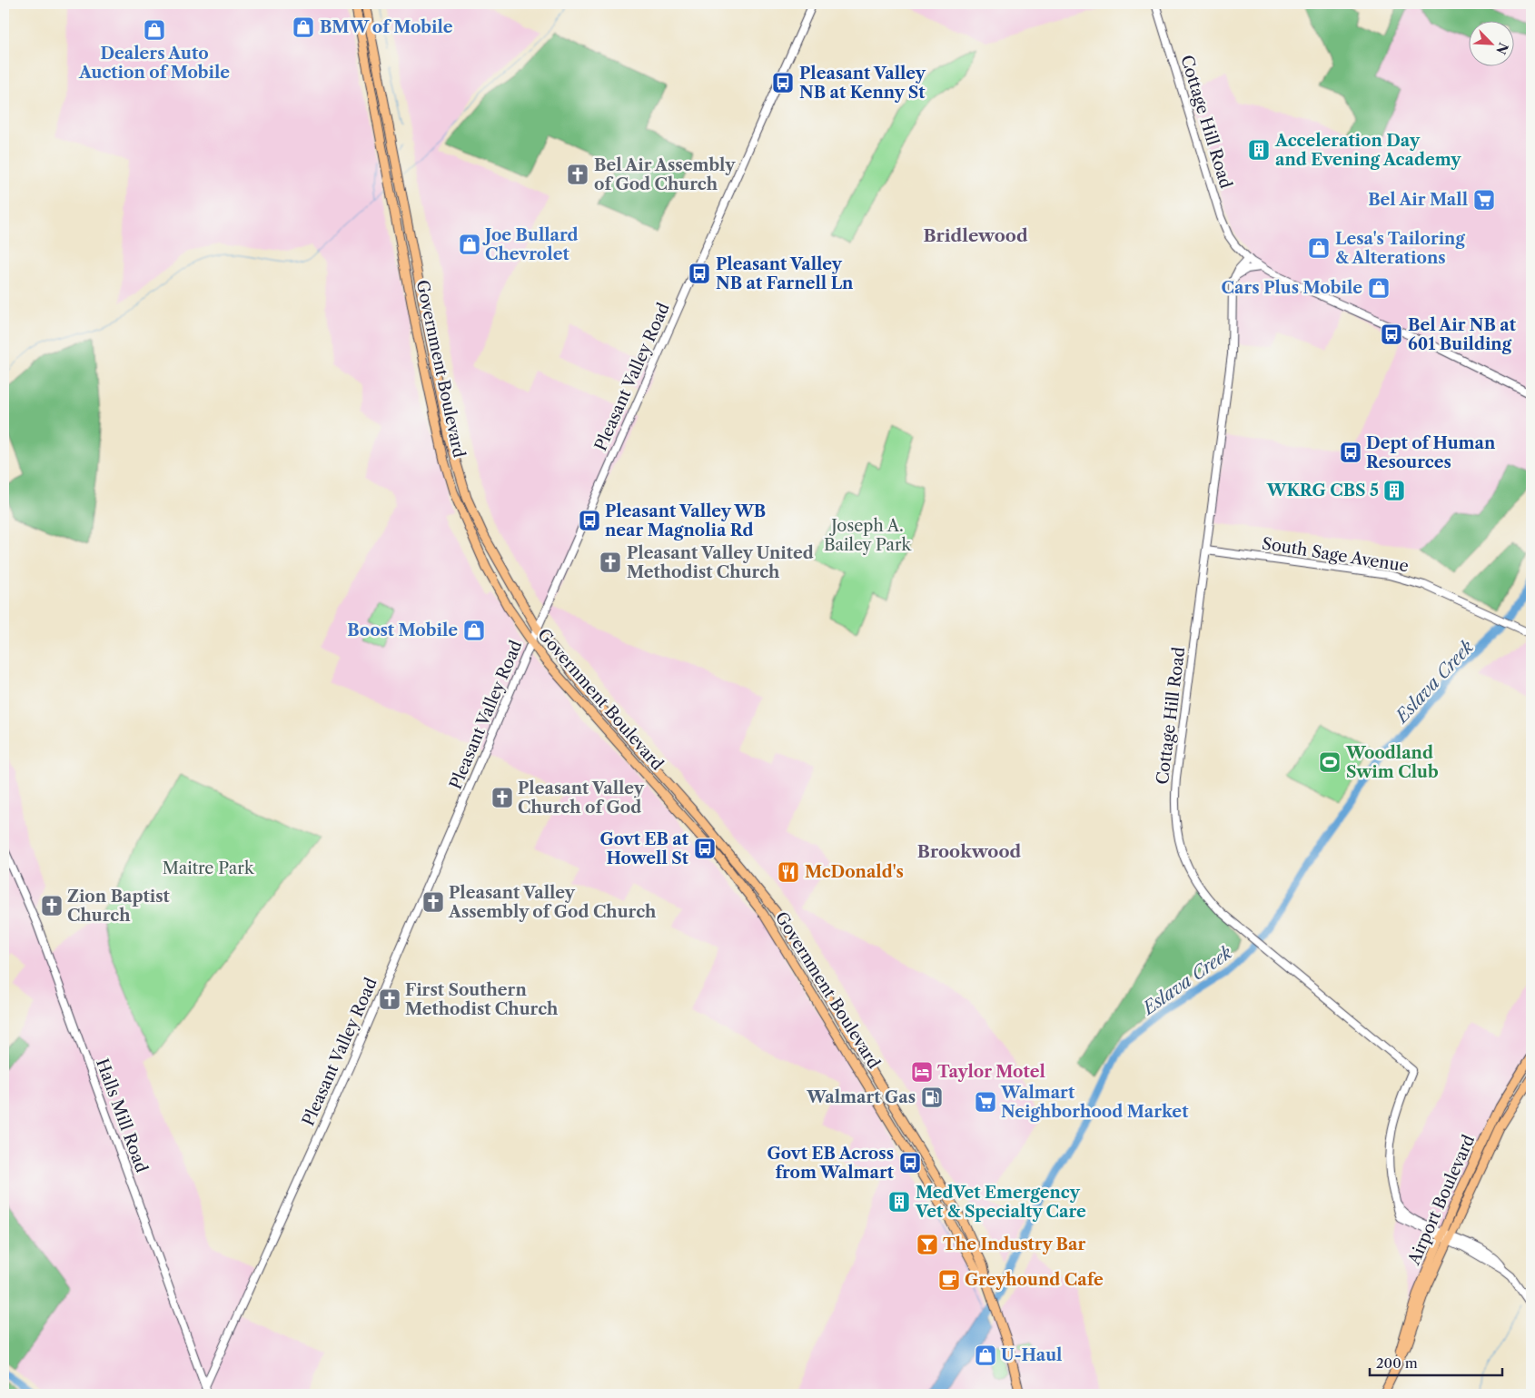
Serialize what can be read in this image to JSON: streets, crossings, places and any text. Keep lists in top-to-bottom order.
{
  "streets": {
    "main road": ["Government Boulevard", "Airport Boulevard"],
    "street": [
      "Cottage Hill Road",
      "Pleasant Valley Road",
      "South Sage Avenue",
      "Halls Mill Road"
    ]
  },
  "crossings": [
    ["Cottage Hill Road", "South Sage Avenue"],
    ["Government Boulevard", "Pleasant Valley Road"],
    ["Pleasant Valley Road", "Halls Mill Road"]
  ],
  "districts": ["Bridlewood", "Brookwood"],
  "water": ["Eslava Creek"],
  "parks": ["Joseph A. Bailey Park", "Maitre Park"],
  "places": {
    "shop": [
      "BMW of Mobile",
      "Dealers Auto Auction of Mobile",
      "Joe Bullard Chevrolet",
      "Lesa's Tailoring & Alterations",
      "Cars Plus Mobile",
      "Boost Mobile",
      "U-Haul"
    ],
    "bus stop": [
      "Pleasant Valley NB at Kenny St",
      "Pleasant Valley NB at Farnell Ln",
      "Bel Air NB at 601 Building",
      "Dept of Human Resources",
      "Pleasant Valley WB near Magnolia Rd",
      "Govt EB at Howell St",
      "Govt EB Across from Walmart"
    ],
    "building": ["Acceleration Day and Evening Academy", "WKRG CBS 5", "MedVet Emergency Vet & Specialty Care"],
    "church": [
      "Bel Air Assembly of God Church",
      "Pleasant Valley United Methodist Church",
      "Pleasant Valley Church of God",
      "Pleasant Valley Assembly of God Church",
      "Zion Baptist Church",
      "First Southern Methodist Church"
    ],
    "supermarket": ["Bel Air Mall", "Walmart Neighborhood Market"],
    "sports": ["Woodland Swim Club"],
    "restaurant": ["McDonald's"],
    "hotel": ["Taylor Motel"],
    "fuel station": ["Walmart Gas"],
    "bar": ["The Industry Bar"],
    "cafe": ["Greyhound Cafe"]
  },
  "scale_bar": "200 m",
  "north": "bottom right"
}
